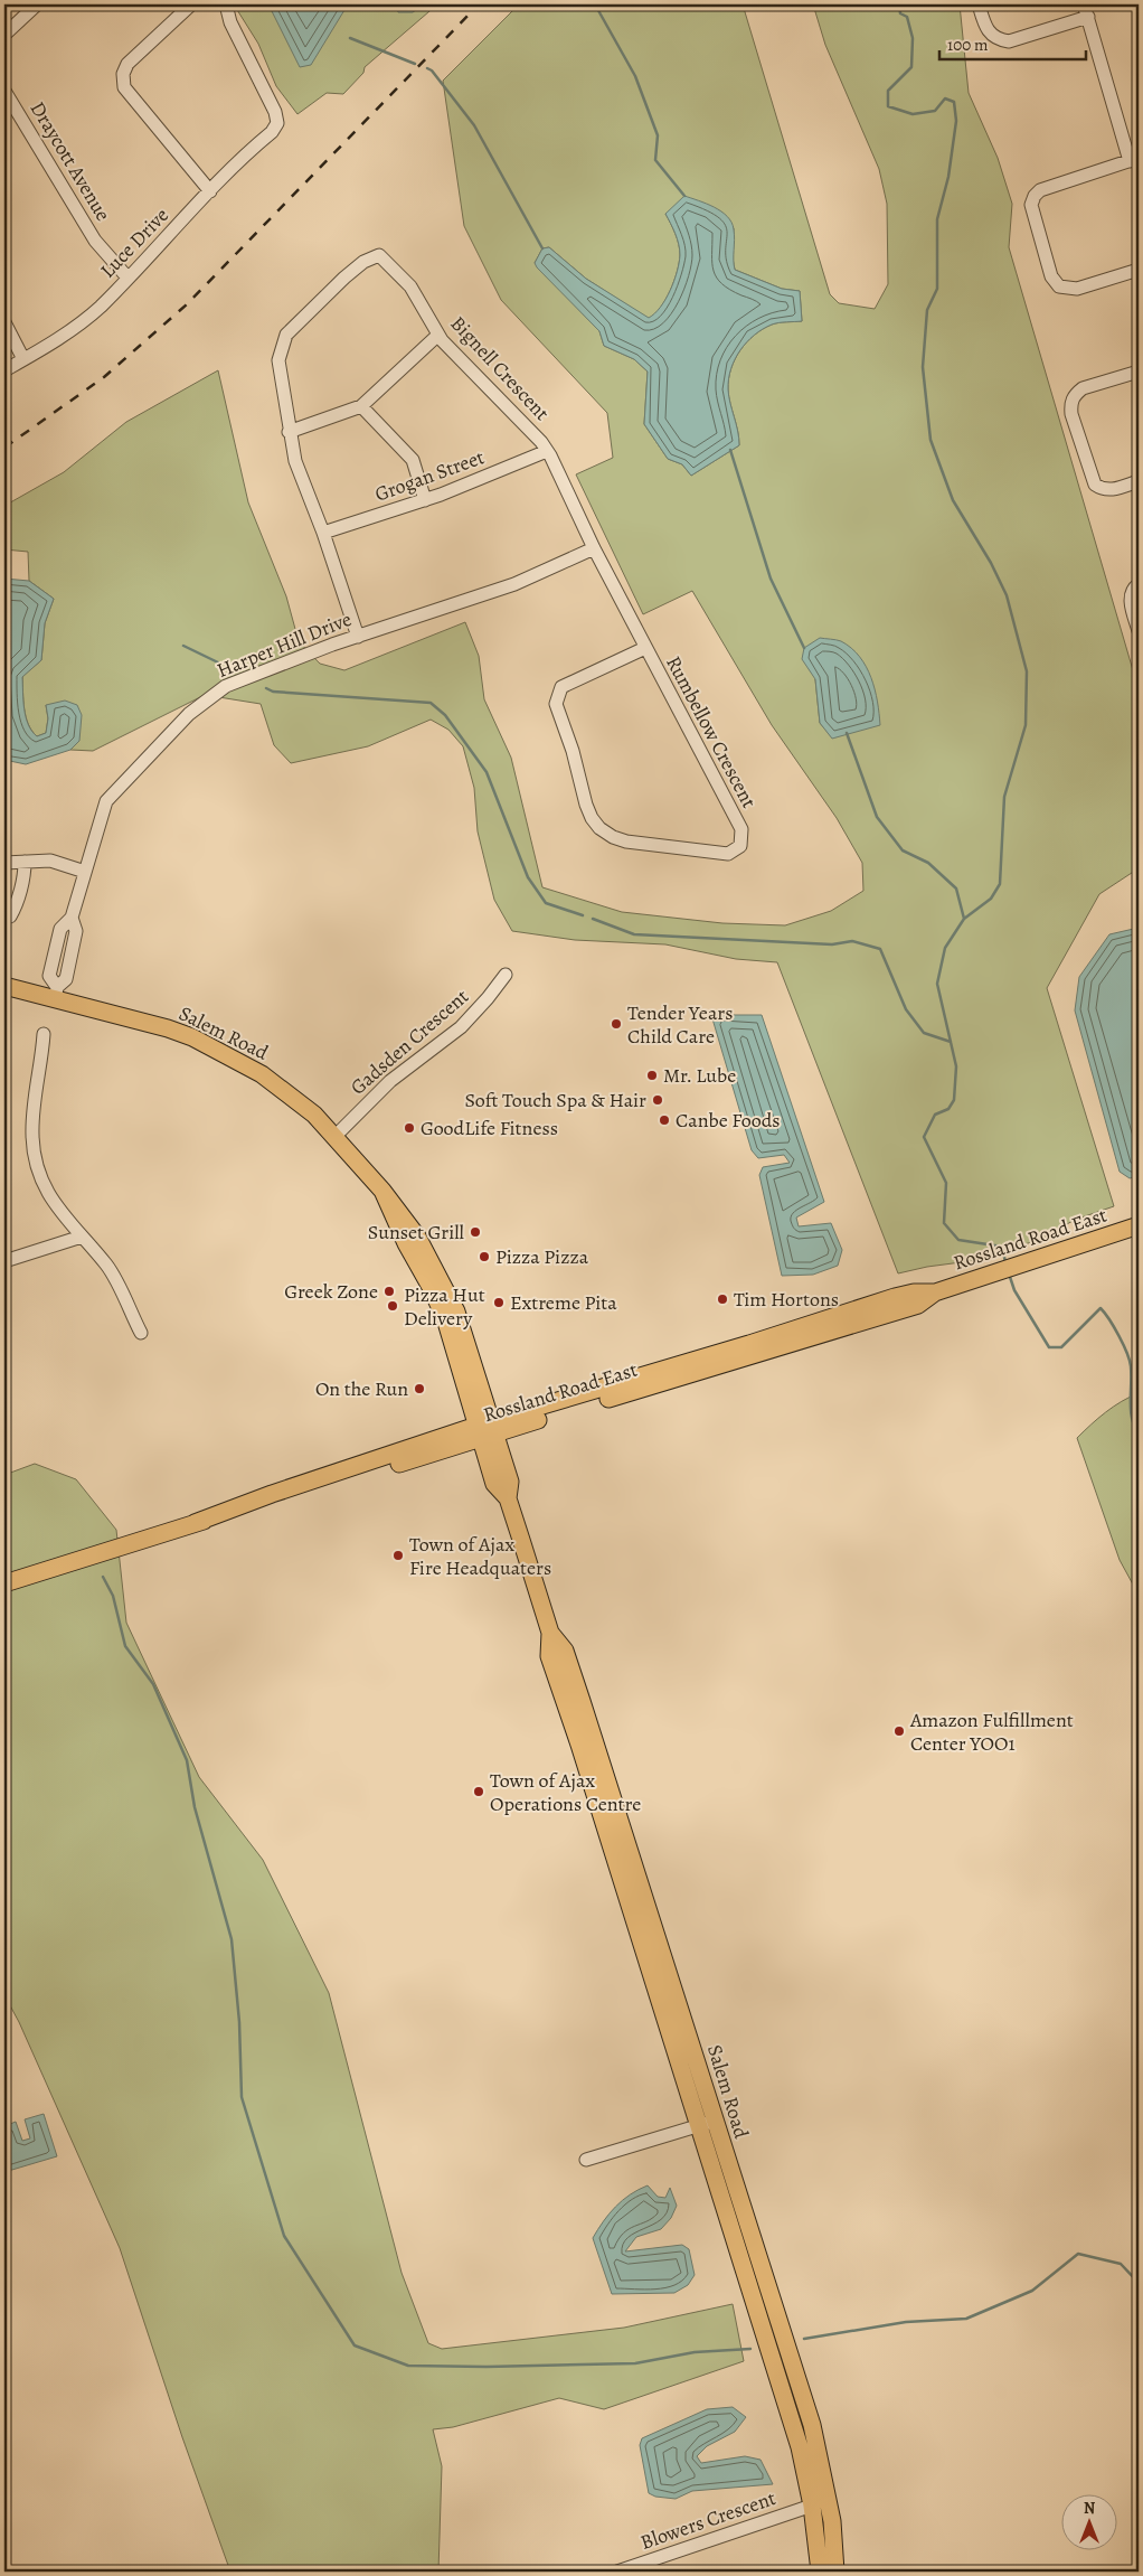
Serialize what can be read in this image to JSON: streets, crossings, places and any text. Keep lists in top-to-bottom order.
{
  "streets": {
    "main road": ["Salem Road", "Rossland Road East"],
    "street": [
      "Draycott Avenue",
      "Luce Drive",
      "Bignell Crescent",
      "Grogan Street",
      "Harper Hill Drive",
      "Rumbellow Crescent",
      "Gadsden Crescent",
      "Blowers Crescent"
    ]
  },
  "crossings": [
    ["Draycott Avenue", "Luce Drive"],
    ["Bignell Crescent", "Grogan Street"],
    ["Bignell Crescent", "Harper Hill Drive"],
    ["Bignell Crescent", "Rumbellow Crescent"],
    ["Harper Hill Drive", "Rumbellow Crescent"],
    ["Harper Hill Drive", "Salem Road"],
    ["Salem Road", "Gadsden Crescent"],
    ["Salem Road", "Rossland Road East"],
    ["Salem Road", "Blowers Crescent"]
  ],
  "places": [
    "Tender Years Child Care",
    "Mr. Lube",
    "Soft Touch Spa & Hair",
    "Canbe Foods",
    "GoodLife Fitness",
    "Sunset Grill",
    "Pizza Pizza",
    "Greek Zone",
    "Tim Hortons",
    "Extreme Pita",
    "Pizza Hut Delivery",
    "On the Run",
    "Town of Ajax Fire Headquaters",
    "Amazon Fulfillment Center YOO1",
    "Town of Ajax Operations Centre"
  ],
  "scale_bar": "100 m",
  "north": "top"
}
